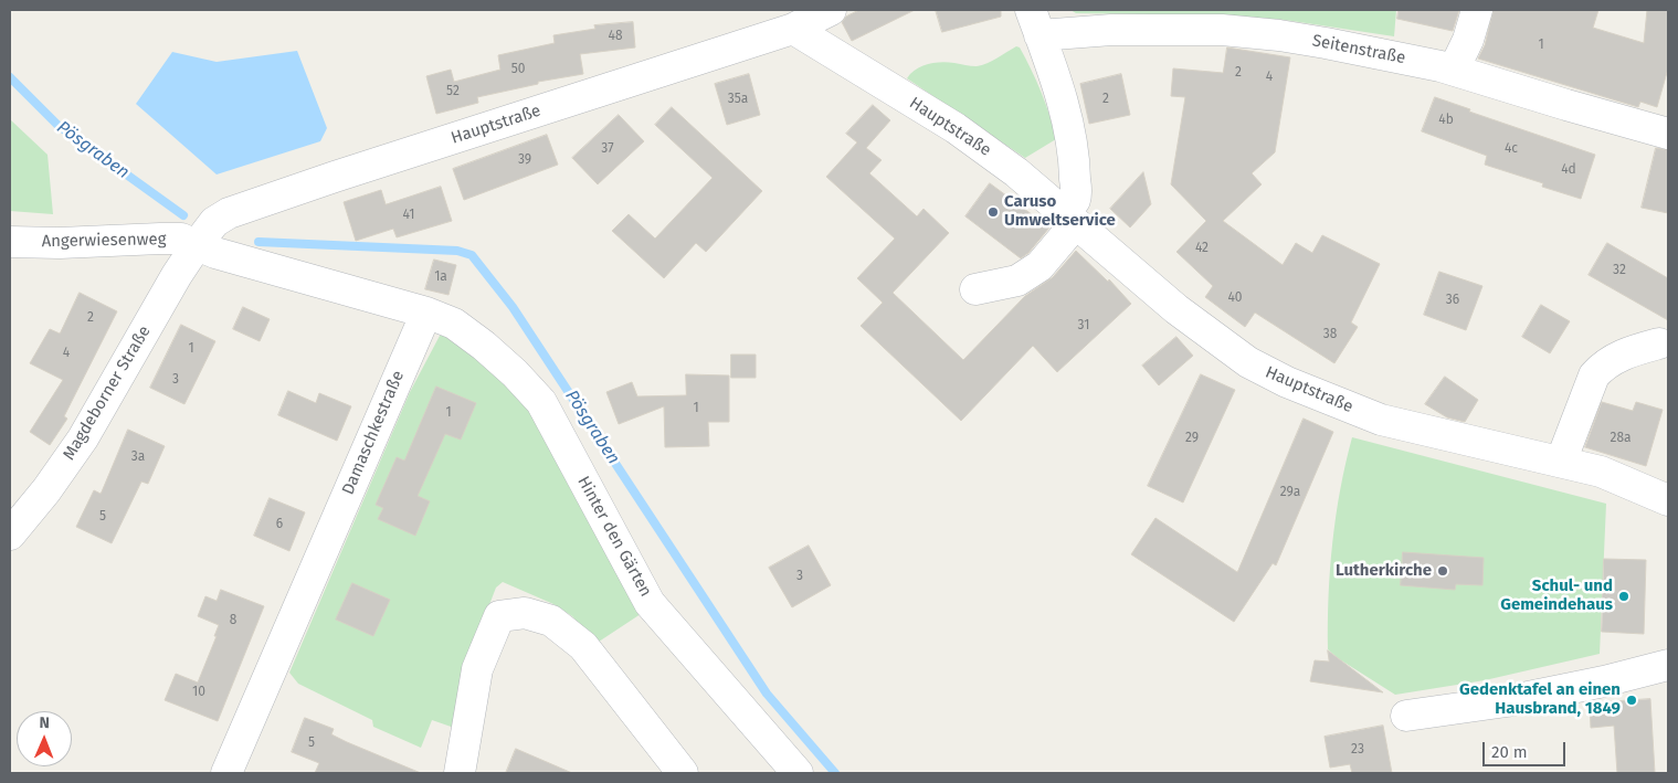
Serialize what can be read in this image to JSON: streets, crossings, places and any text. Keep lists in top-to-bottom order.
{
  "streets": {
    "street": [
      "Seitenstraße",
      "Hauptstraße",
      "Angerwiesenweg",
      "Magdeborner Straße",
      "Damaschkestraße",
      "Hinter den Gärten"
    ]
  },
  "crossings": [
    ["Hauptstraße", "Angerwiesenweg"],
    ["Hauptstraße", "Magdeborner Straße"],
    ["Angerwiesenweg", "Magdeborner Straße"],
    ["Damaschkestraße", "Hinter den Gärten"]
  ],
  "water": ["Pösgraben"],
  "places": [
    "Caruso Umweltservice",
    "Lutherkirche",
    "Schul- und Gemeindehaus",
    "Gedenktafel an einen Hausbrand, 1849"
  ],
  "house_numbers": [
    "48",
    "1",
    "50",
    "2",
    "4",
    "52",
    "35a",
    "2",
    "4b",
    "37",
    "4c",
    "39",
    "4d",
    "41",
    "42",
    "32",
    "1a",
    "40",
    "36",
    "2",
    "31",
    "38",
    "1",
    "4",
    "3",
    "1",
    "1",
    "29",
    "28a",
    "3a",
    "29a",
    "5",
    "6",
    "3",
    "8",
    "10",
    "5",
    "23"
  ],
  "scale_bar": "20 m",
  "north": "top"
}
